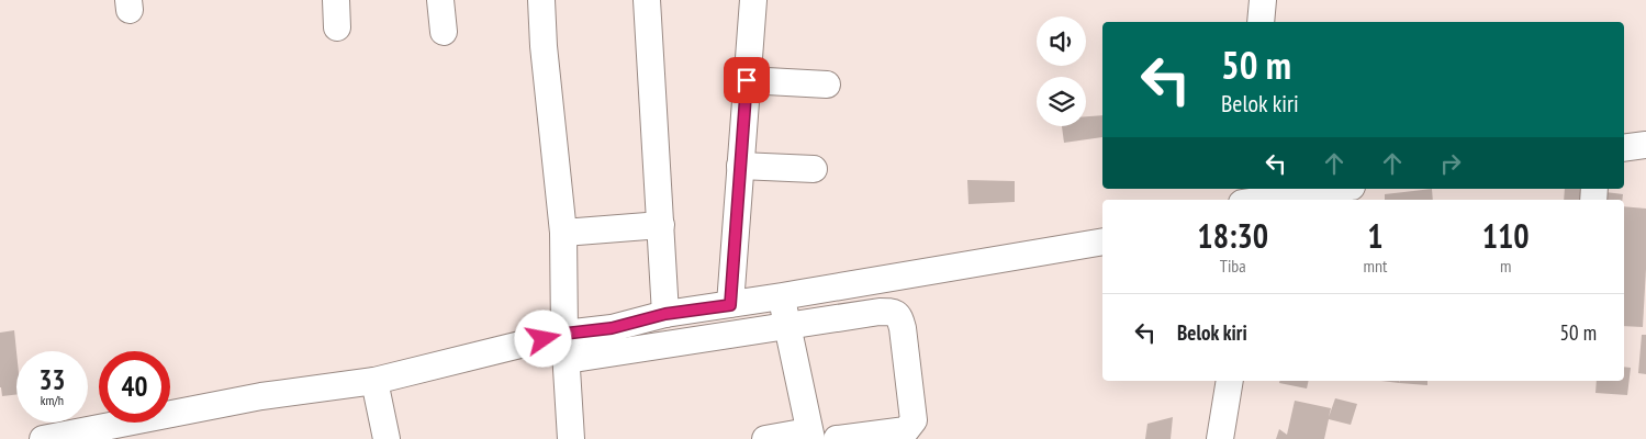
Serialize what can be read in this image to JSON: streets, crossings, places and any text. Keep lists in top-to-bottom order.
{
  "page": {
    "turn": ["50 m", "Belok kiri"],
    "eta": [
      "18:30",
      "Tiba",
      "1",
      "mnt",
      "110",
      "m"
    ],
    "list": [
      {
        "name": "Belok kiri",
        "value": "50 m"
      }
    ],
    "speed": "33 km/h",
    "limit": "40"
  }
}
